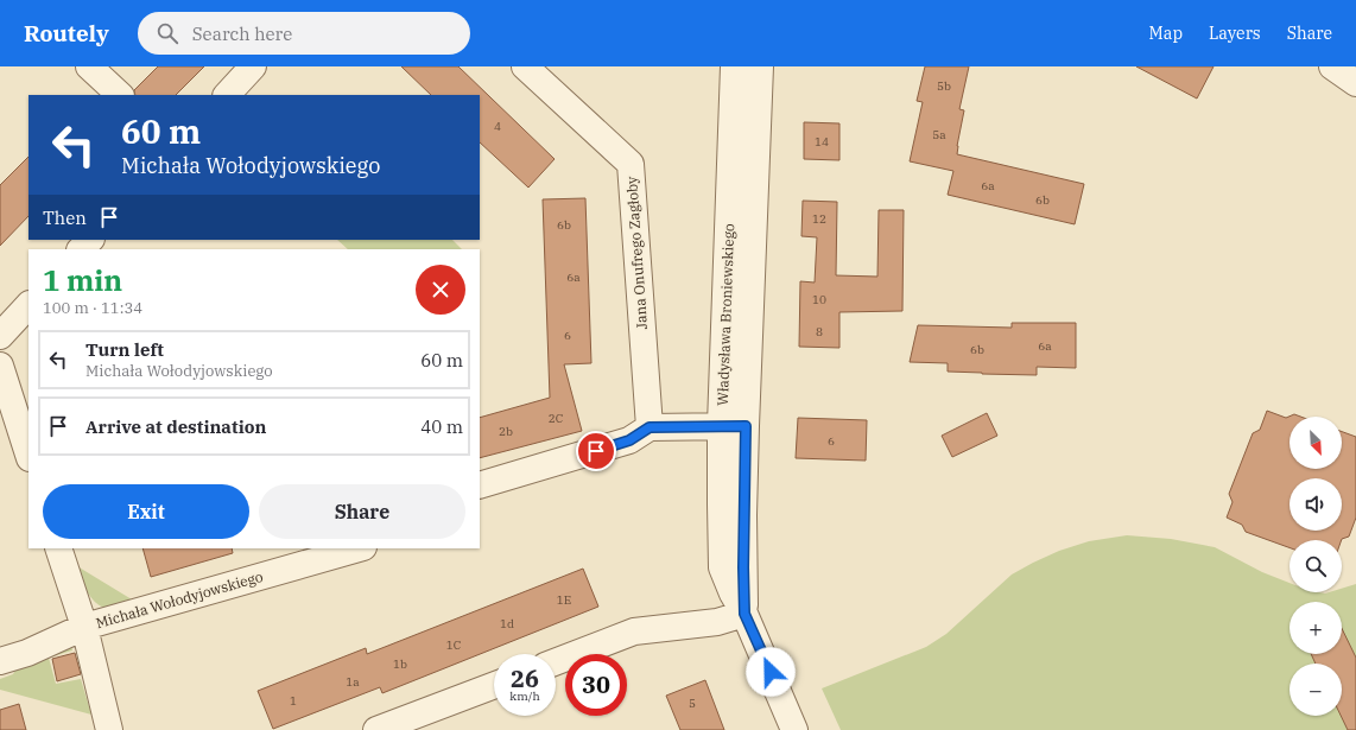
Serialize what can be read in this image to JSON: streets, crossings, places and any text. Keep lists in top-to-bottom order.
{
  "streets": {
    "street": ["Jana Onufrego Zagłoby", "Władysława Broniewskiego", "Michała Wołodyjowskiego"]
  },
  "house_numbers": [
    "5b",
    "4",
    "5a",
    "14",
    "6a",
    "6b",
    "12",
    "6b",
    "6a",
    "10",
    "8",
    "6",
    "6a",
    "6b",
    "2C",
    "2b",
    "6",
    "1E",
    "1d",
    "1C",
    "1b",
    "1a",
    "1",
    "5"
  ],
  "north": "bottom right",
  "page": {
    "header": "Routely",
    "search": "Search here",
    "nav": ["Map", "Layers", "Share"],
    "turn": ["60 m", "Michała Wołodyjowskiego"],
    "then": "Then",
    "heading": ["1 min", "100 m · 11:34"],
    "list": [
      {
        "name": "Turn left",
        "note": "Michała Wołodyjowskiego",
        "value": "60 m"
      },
      {
        "name": "Arrive at destination",
        "value": "40 m"
      }
    ],
    "map_buttons": ["+", "−"],
    "buttons": ["Exit", "Share"],
    "speed": "26 km/h",
    "limit": "30"
  }
}
